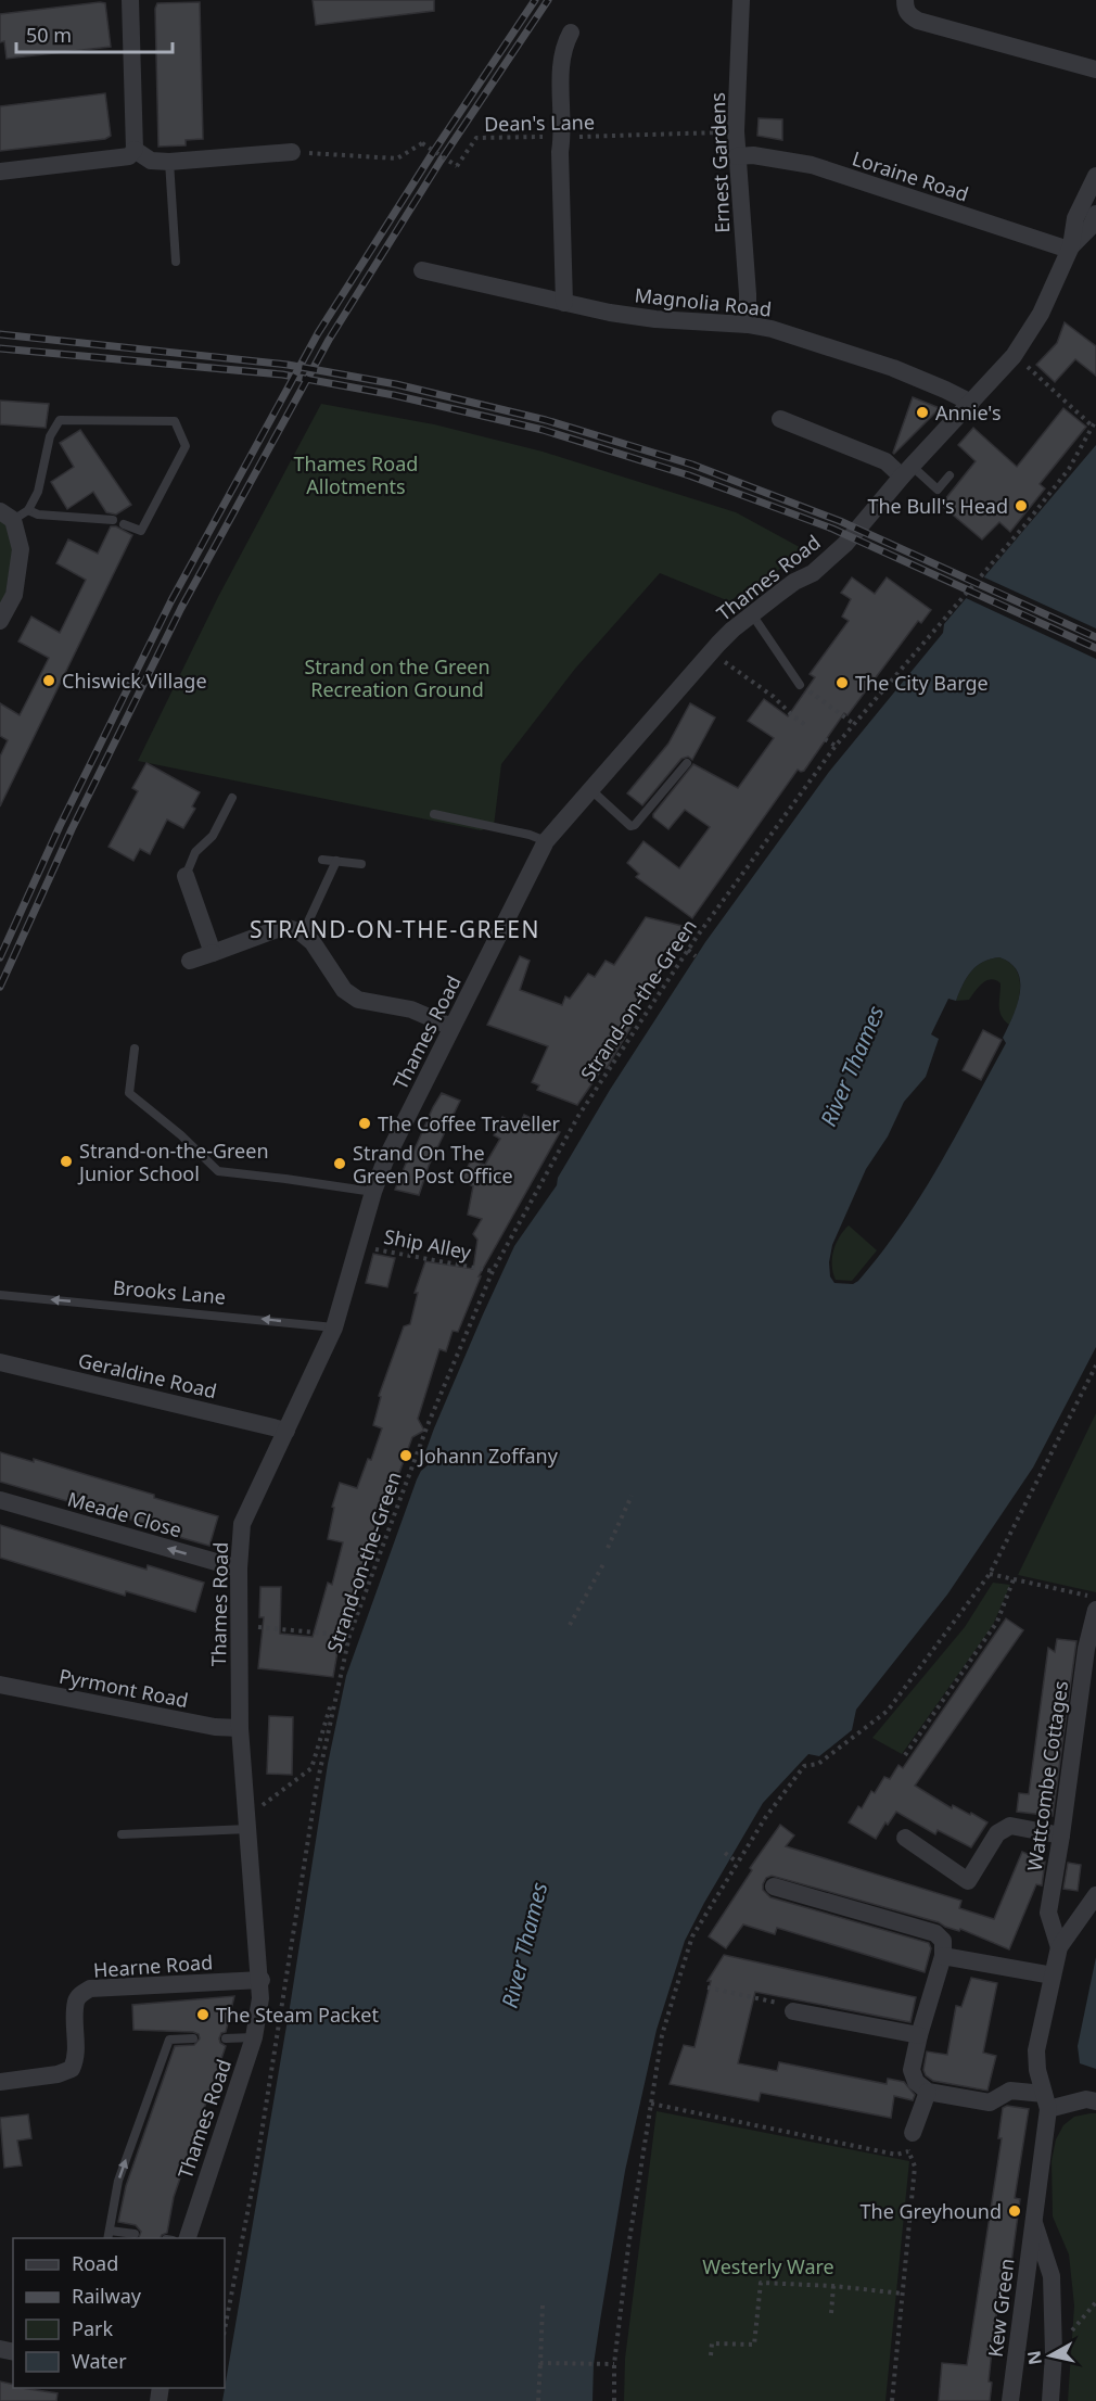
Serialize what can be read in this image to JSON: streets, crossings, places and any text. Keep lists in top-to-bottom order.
{
  "streets": {
    "street": [
      "Ernest Gardens",
      "Loraine Road",
      "Magnolia Road",
      "Thames Road",
      "Geraldine Road",
      "Meade Close",
      "Pyrmont Road",
      "Wattcombe Cottages",
      "Hearne Road",
      "Kew Green"
    ],
    "lane": ["Brooks Lane"],
    "path": ["Dean's Lane", "Strand-on-the-Green", "Ship Alley"]
  },
  "crossings": [
    ["Dean's Lane", "Ernest Gardens"],
    ["Ernest Gardens", "Loraine Road"],
    ["Ernest Gardens", "Magnolia Road"],
    ["Loraine Road", "Thames Road"],
    ["Magnolia Road", "Thames Road"],
    ["Thames Road", "Ship Alley"],
    ["Thames Road", "Brooks Lane"],
    ["Thames Road", "Geraldine Road"],
    ["Thames Road", "Meade Close"],
    ["Thames Road", "Pyrmont Road"],
    ["Thames Road", "Hearne Road"],
    ["Strand-on-the-Green", "Ship Alley"],
    ["Wattcombe Cottages", "Kew Green"]
  ],
  "one_way": ["Brooks Lane", "Meade Close"],
  "districts": ["STRAND-ON-THE-GREEN"],
  "water": ["River Thames"],
  "parks": ["Thames Road Allotments", "Strand on the Green Recreation Ground", "Westerly Ware"],
  "places": [
    "Annie's",
    "The Bull's Head",
    "Chiswick Village",
    "The City Barge",
    "The Coffee Traveller",
    "Strand-on-the-Green Junior School",
    "Strand On The Green Post Office",
    "Johann Zoffany",
    "The Steam Packet",
    "The Greyhound"
  ],
  "legend": [
    "Road",
    "Railway",
    "Park",
    "Water"
  ],
  "scale_bar": "50 m",
  "north": "left"
}
